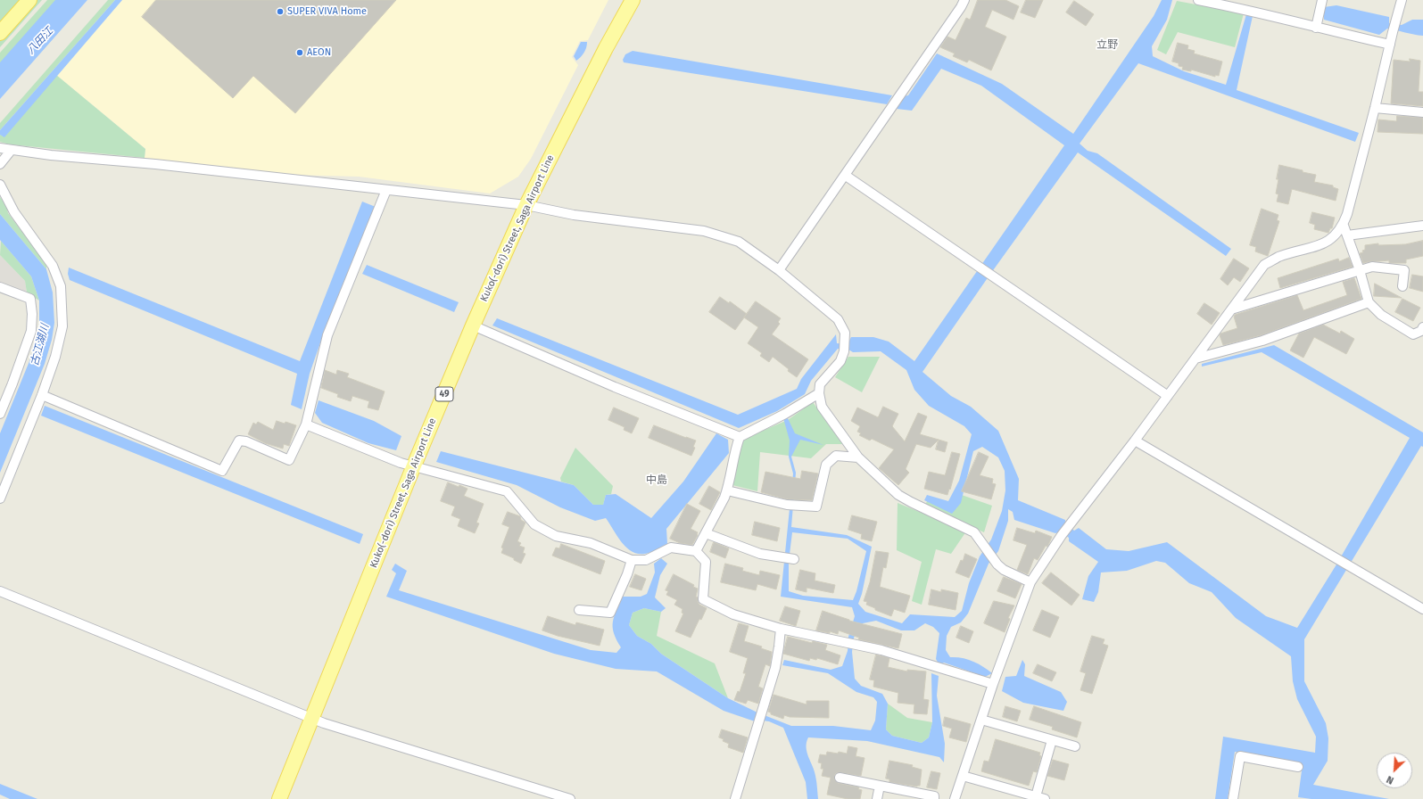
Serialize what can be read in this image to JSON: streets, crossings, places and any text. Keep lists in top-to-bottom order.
{
  "streets": {
    "main road": ["Kuko(-dori) Street, Saga Airport Line", "49"]
  },
  "districts": ["立野", "中島"],
  "water": ["八田江", "古江湖川"],
  "places": ["SUPER VIVA Home", "AEON"],
  "north": "bottom left"
}
